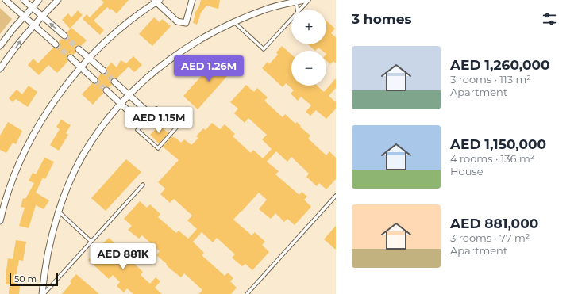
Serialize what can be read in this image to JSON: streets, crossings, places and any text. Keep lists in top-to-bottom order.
{
  "scale_bar": "50 m",
  "page": {
    "heading": "3 homes",
    "map_buttons": ["+", "−"],
    "list": [
      {
        "name": "AED 1,260,000",
        "note": "3 rooms · 113 m² · Apartment"
      },
      {
        "name": "AED 1,150,000",
        "note": "4 rooms · 136 m² · House"
      },
      {
        "name": "AED 881,000",
        "note": "3 rooms · 77 m² · Apartment"
      }
    ],
    "price": ["AED 1.26M", "AED 1.15M", "AED 881K"],
    "scale": "50 m"
  }
}
